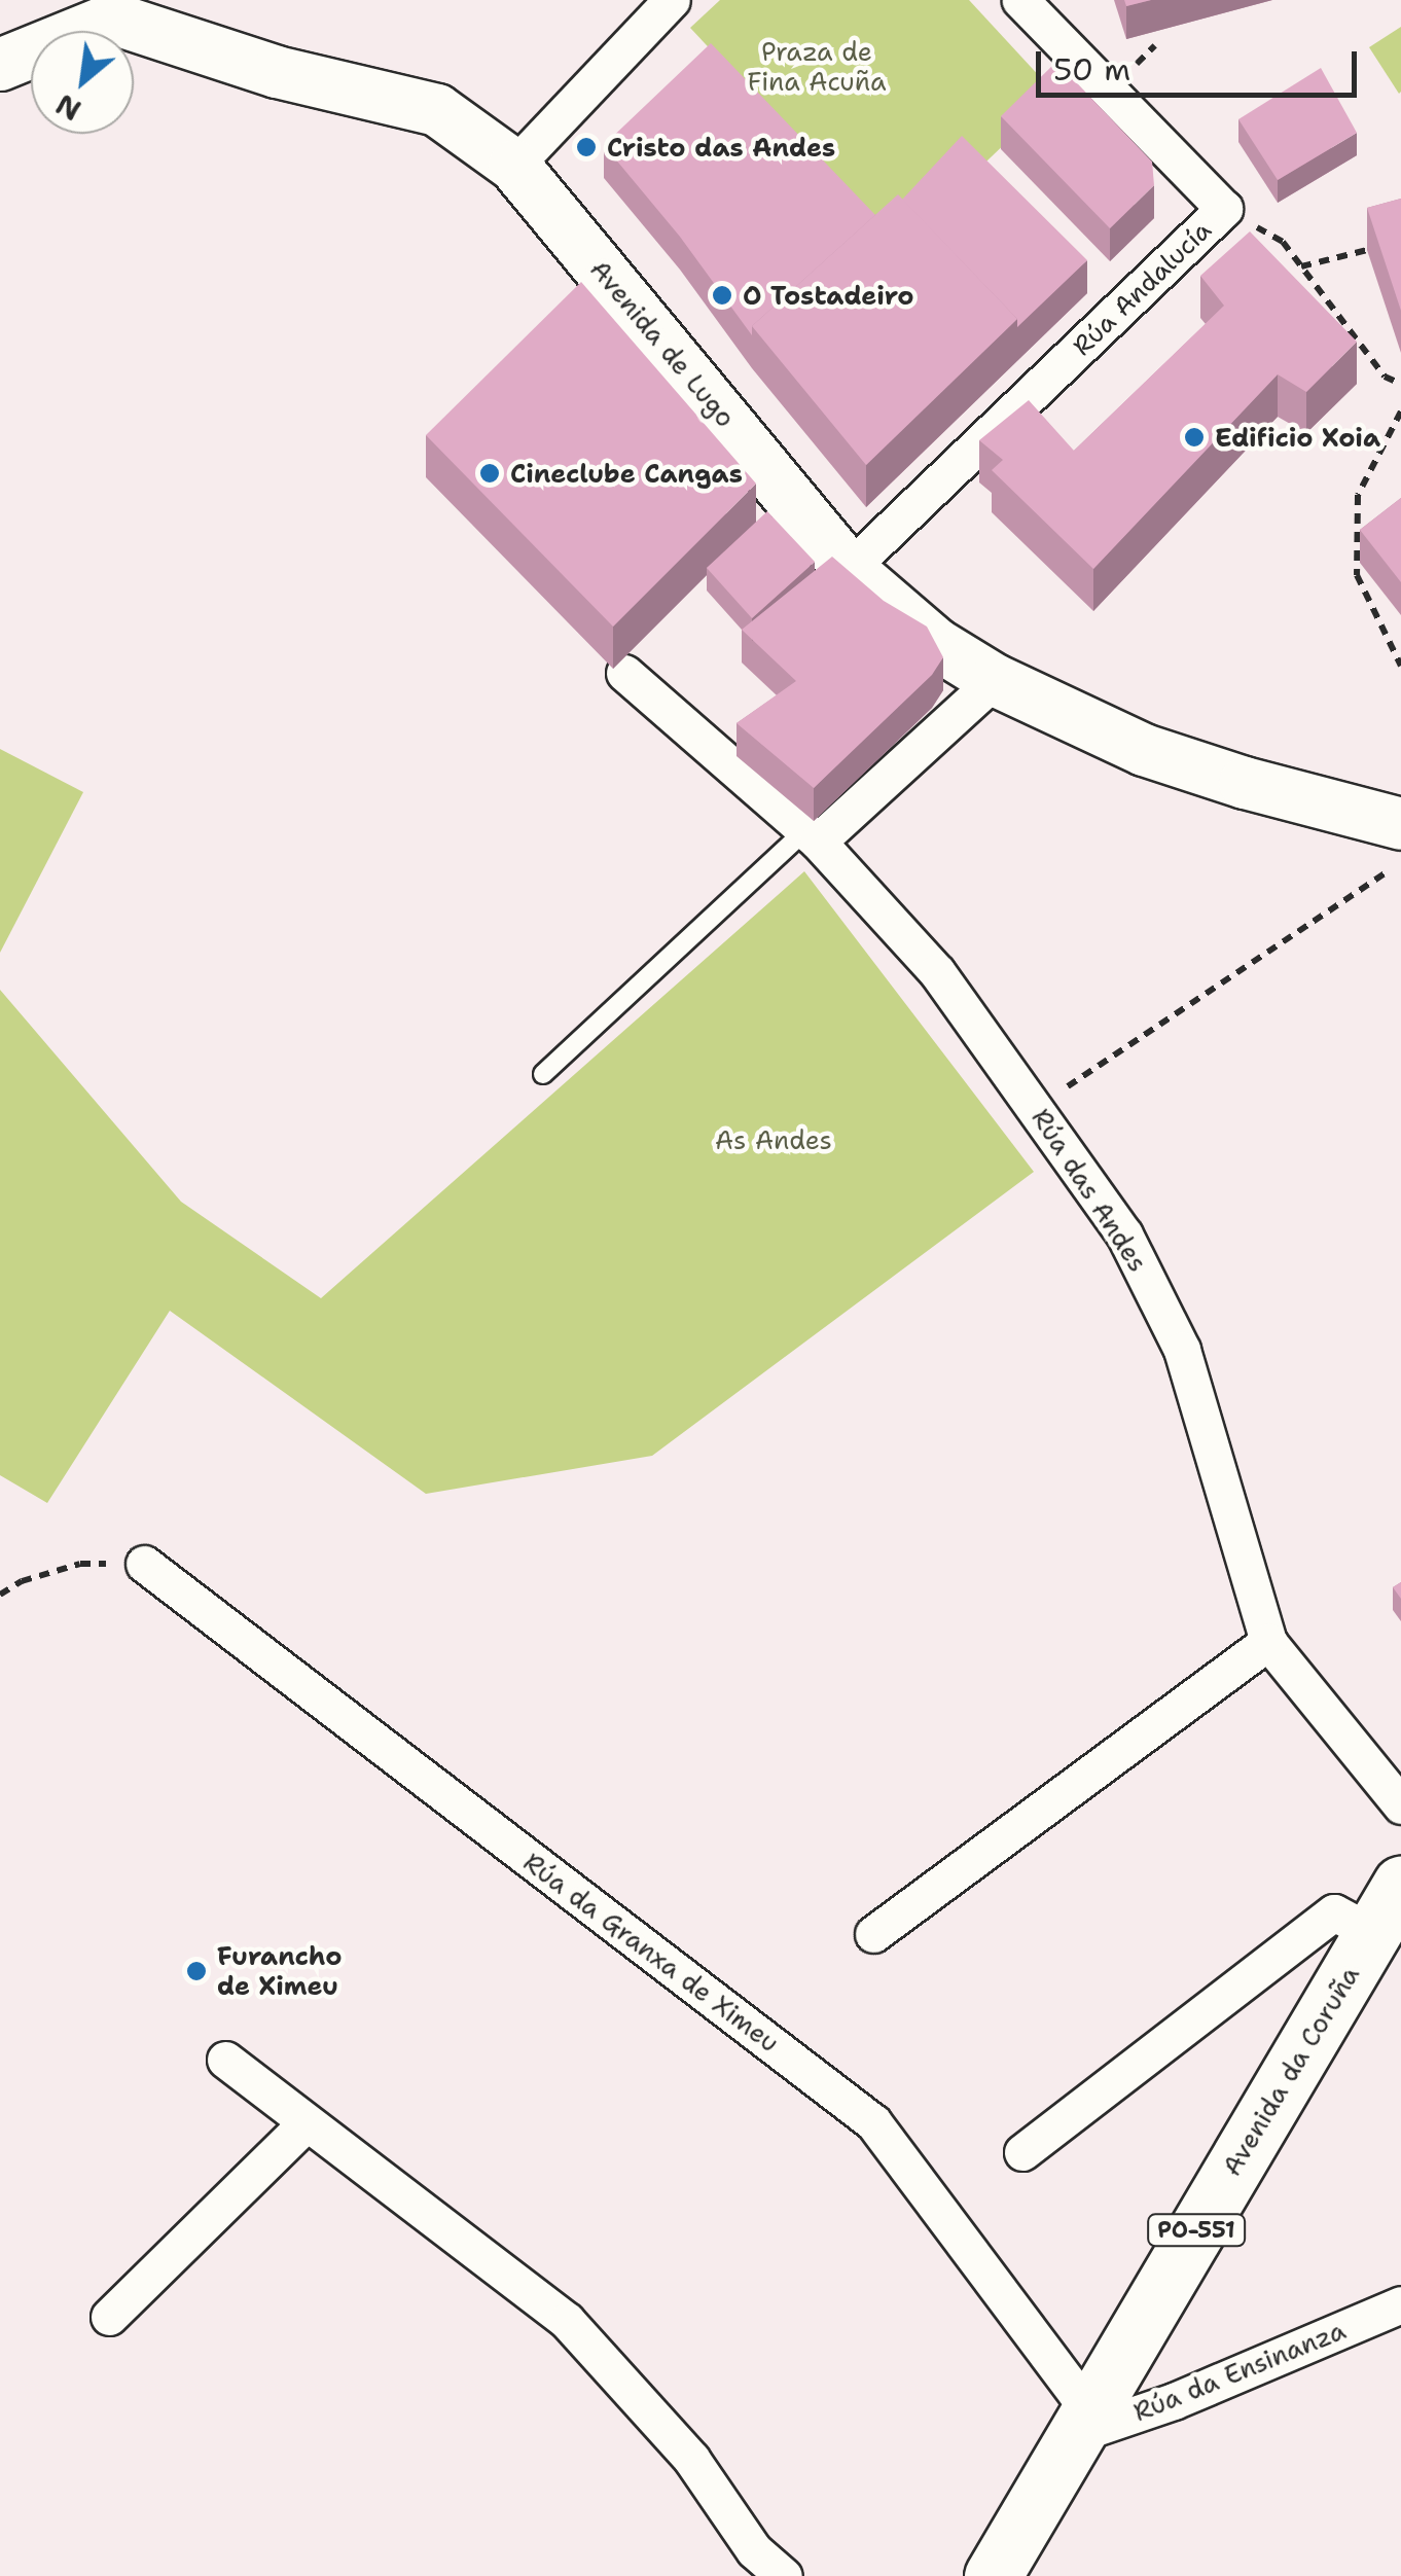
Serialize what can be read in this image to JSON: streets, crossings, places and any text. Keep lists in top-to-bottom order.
{
  "streets": {
    "main road": ["Avenida da Coruña", "PO-551"],
    "street": [
      "Rúa Andalucía",
      "Avenida de Lugo",
      "Rúa das Andes",
      "Rúa da Granxa de Ximeu",
      "Rúa da Ensinanza"
    ]
  },
  "crossings": [
    ["Rúa Andalucía", "Avenida de Lugo"],
    ["Rúa da Granxa de Ximeu", "Avenida da Coruña"],
    ["Rúa da Granxa de Ximeu", "Rúa da Ensinanza"],
    ["Avenida da Coruña", "Rúa da Ensinanza"]
  ],
  "parks": ["Praza de Fina Acuña", "As Andes"],
  "places": [
    "Cristo das Andes",
    "O Tostadeiro",
    "Edificio Xoia",
    "Cineclube Cangas",
    "Furancho de Ximeu"
  ],
  "scale_bar": "50 m",
  "north": "bottom left"
}
